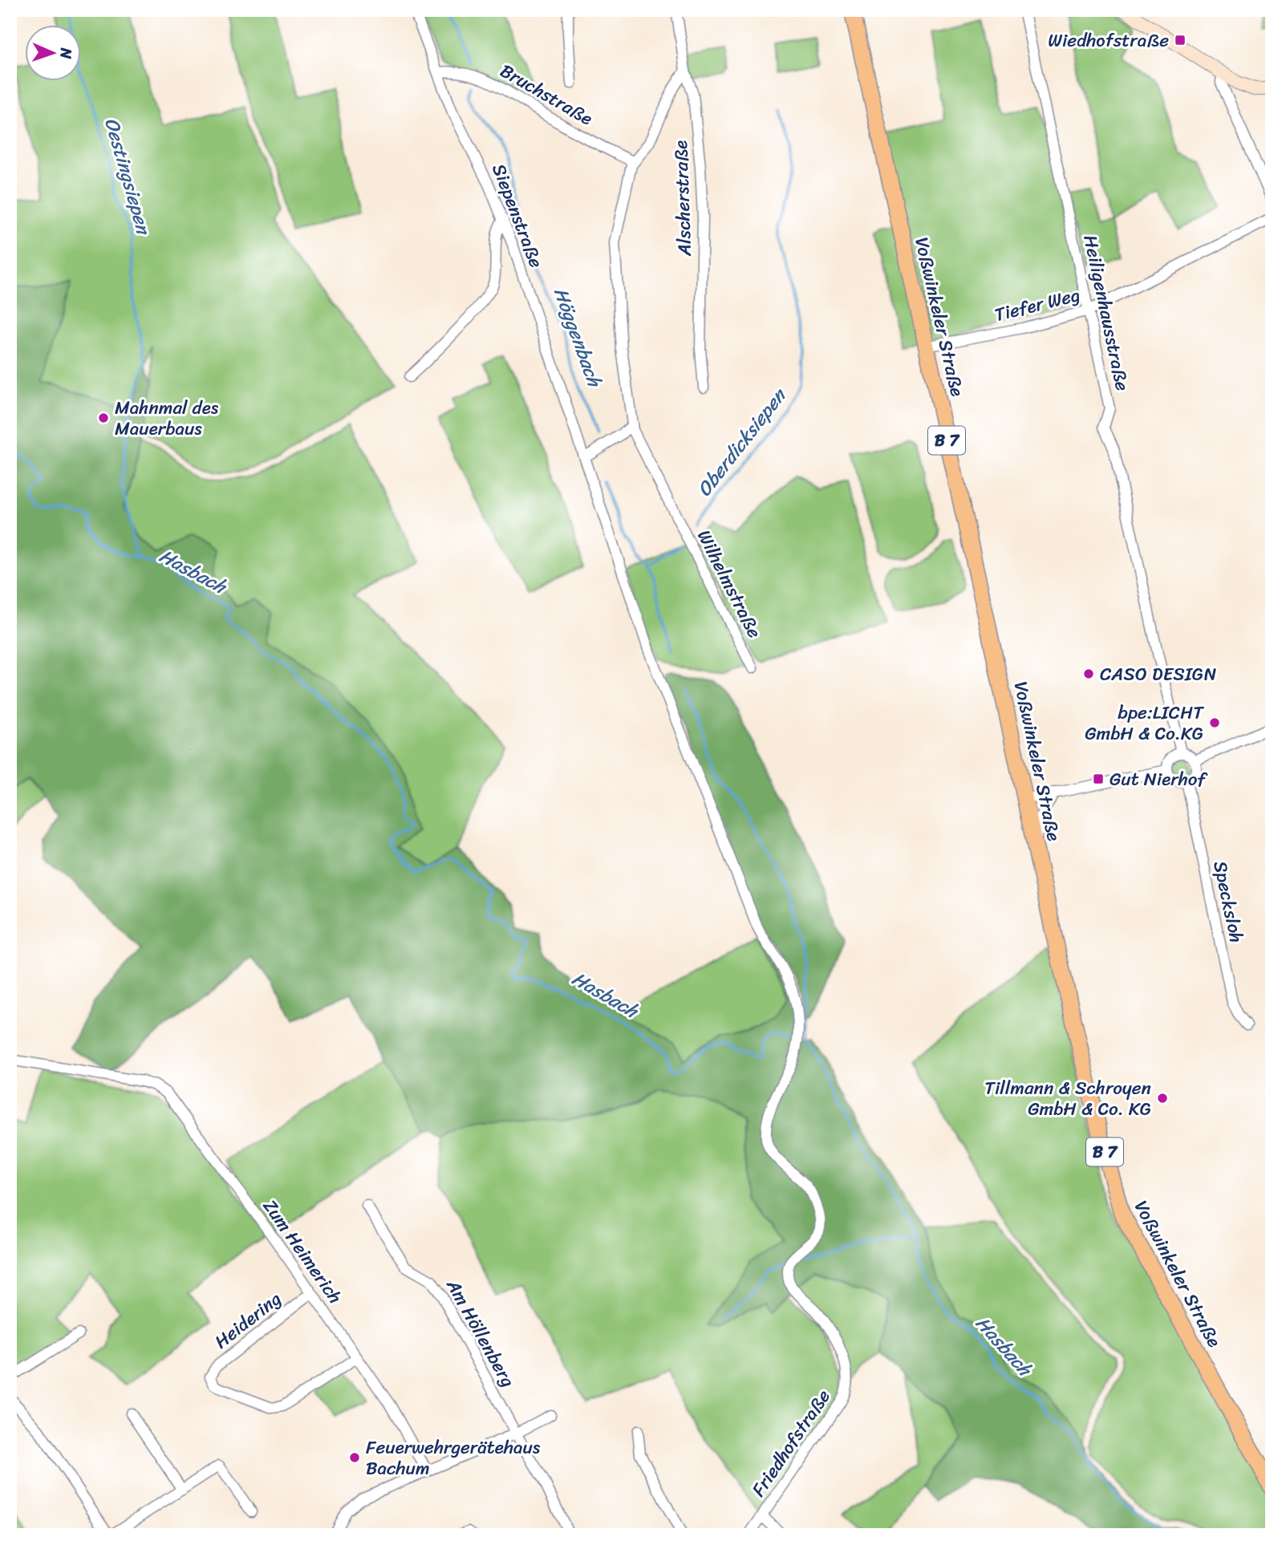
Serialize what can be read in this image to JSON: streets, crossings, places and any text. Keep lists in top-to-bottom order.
{
  "streets": {
    "main road": ["Voßwinkeler Straße", "B 7"],
    "street": [
      "Bruchstraße",
      "Alscherstraße",
      "Siepenstraße",
      "Tiefer Weg",
      "Heiligenhausstraße",
      "Wilhelmstraße",
      "Specksloh",
      "Zum Heimerich",
      "Heidering",
      "Am Höllenberg",
      "Friedhofstraße"
    ]
  },
  "crossings": [
    ["Bruchstraße", "Siepenstraße"],
    ["Bruchstraße", "Wilhelmstraße"],
    ["Alscherstraße", "Wilhelmstraße"],
    ["Siepenstraße", "Friedhofstraße"],
    ["Tiefer Weg", "Heiligenhausstraße"],
    ["Tiefer Weg", "Voßwinkeler Straße"],
    ["Heiligenhausstraße", "Specksloh"],
    ["Zum Heimerich", "Heidering"]
  ],
  "water": [
    "Oestingsiepen",
    "Höggenbach",
    "Oberdicksiepen",
    "Hasbach"
  ],
  "places": {
    "transit": ["Wiedhofstraße", "Gut Nierhof"],
    "other": [
      "Mahnmal des Mauerbaus",
      "CASO DESIGN",
      "bpe:LICHT GmbH & Co.KG",
      "Tillmann & Schroyen GmbH & Co. KG",
      "Feuerwehrgerätehaus Bachum"
    ]
  },
  "north": "right"
}
